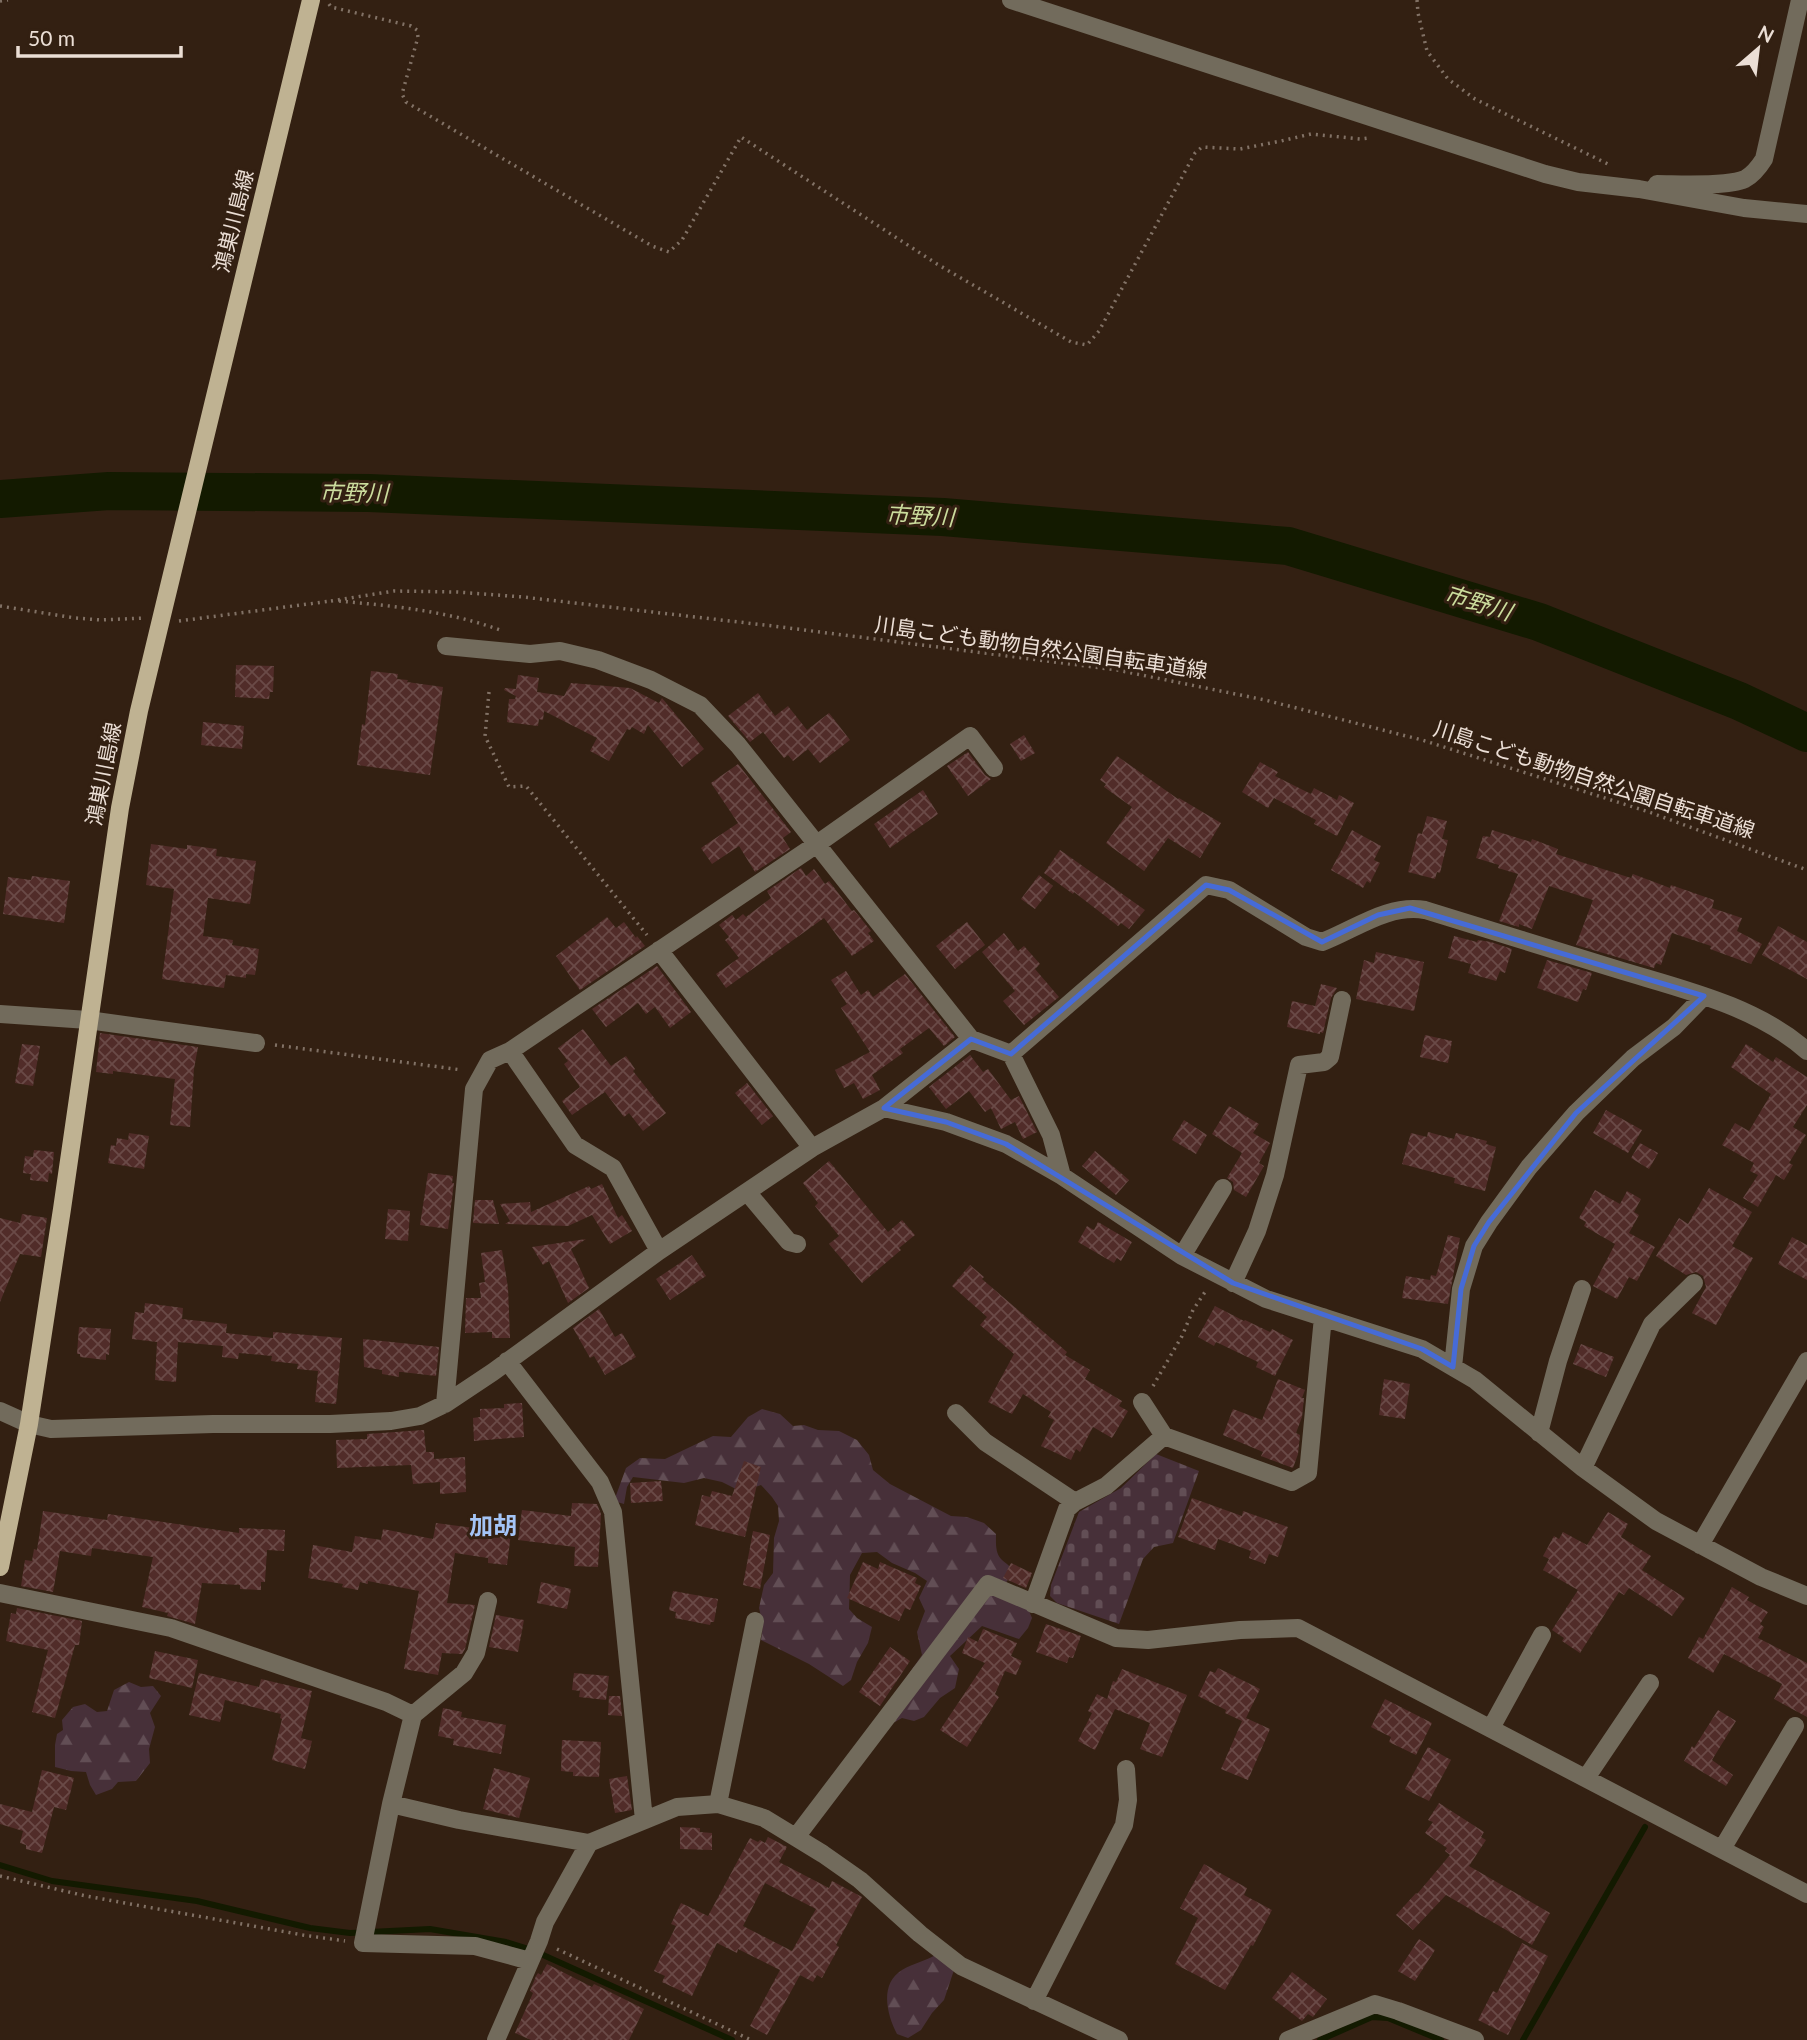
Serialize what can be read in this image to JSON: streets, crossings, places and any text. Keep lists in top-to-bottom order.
{
  "streets": {
    "main road": ["鴻巣川島線"],
    "path": ["川島こども動物自然公園自転車道線"]
  },
  "districts": ["加胡"],
  "water": ["市野川"],
  "scale_bar": "50 m",
  "north": "top right"
}
